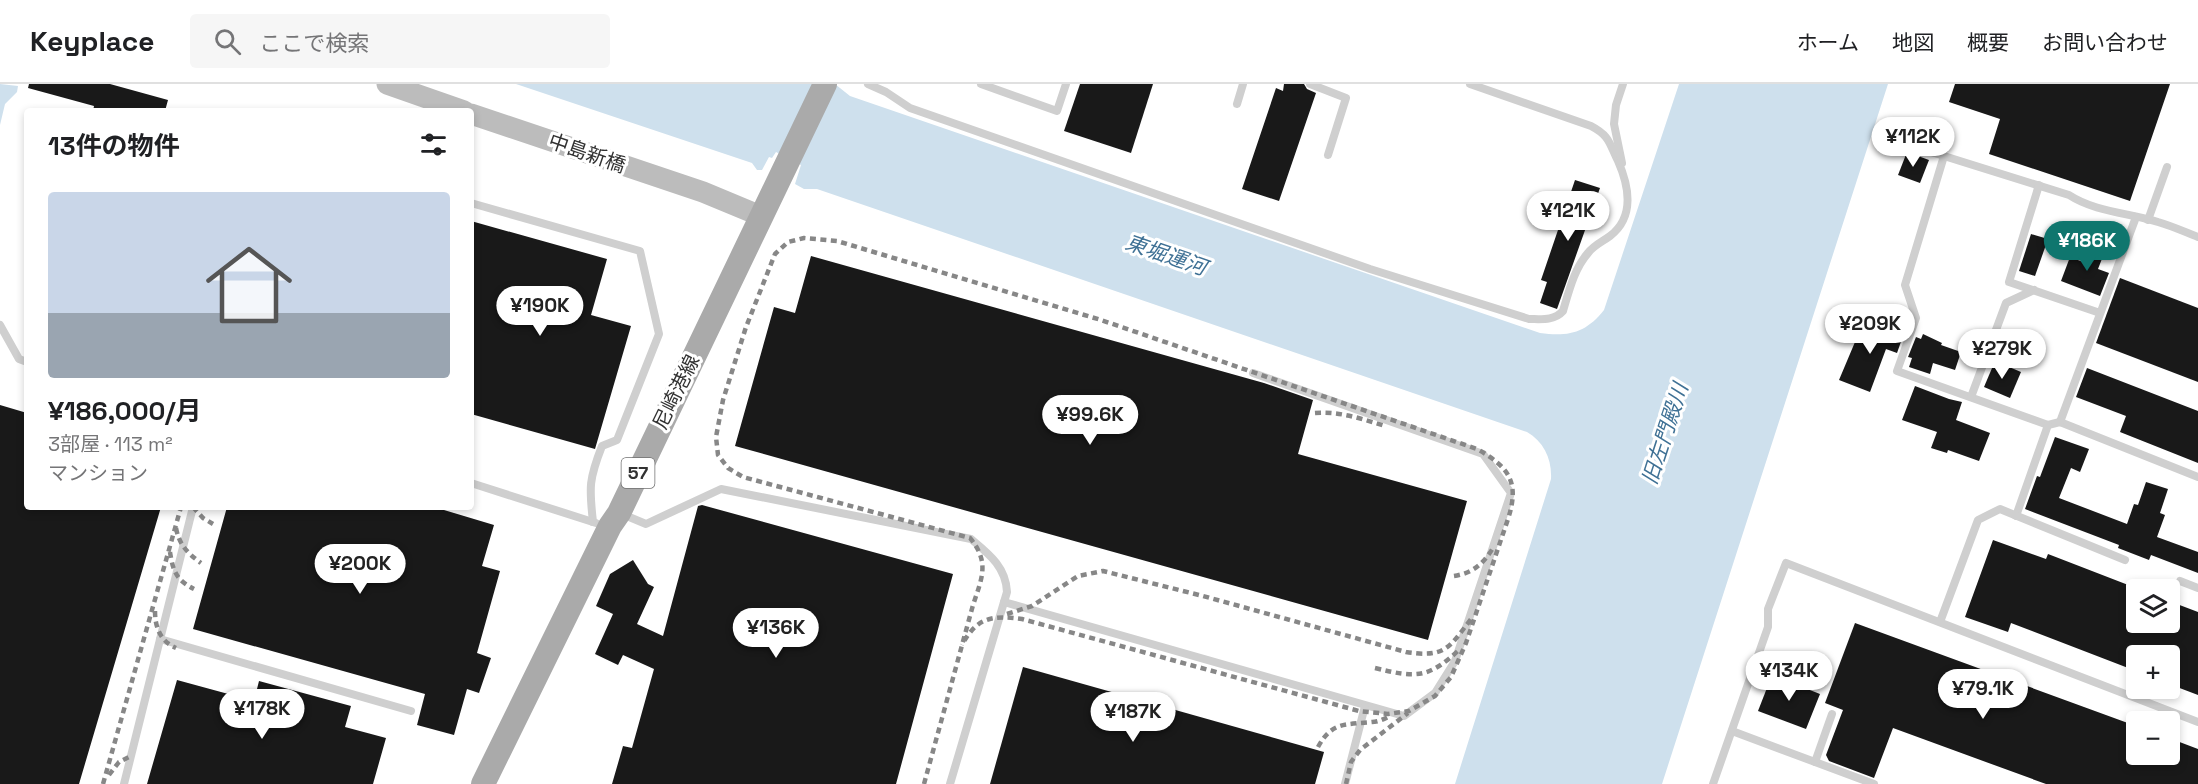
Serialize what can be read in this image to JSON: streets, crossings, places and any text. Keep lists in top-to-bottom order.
{
  "streets": {
    "main road": ["尼崎港線", "57"],
    "street": ["中島新橋"]
  },
  "crossings": [
    ["中島新橋", "尼崎港線"]
  ],
  "water": ["東堀運河", "旧左門殿川"],
  "page": {
    "header": "Keyplace",
    "search": "ここで検索",
    "nav": [
      "ホーム",
      "地図",
      "概要",
      "お問い合わせ"
    ],
    "heading": "13件の物件",
    "price": [
      "¥112K",
      "¥121K",
      "¥186K",
      "¥190K",
      "¥209K",
      "¥279K",
      "¥99.6K",
      "¥200K",
      "¥136K",
      "¥134K",
      "¥79.1K",
      "¥178K",
      "¥187K"
    ],
    "list": [
      {
        "name": "¥186,000/月",
        "note": "3部屋 · 113 m² · マンション"
      }
    ],
    "map_buttons": ["+", "−"]
  }
}
